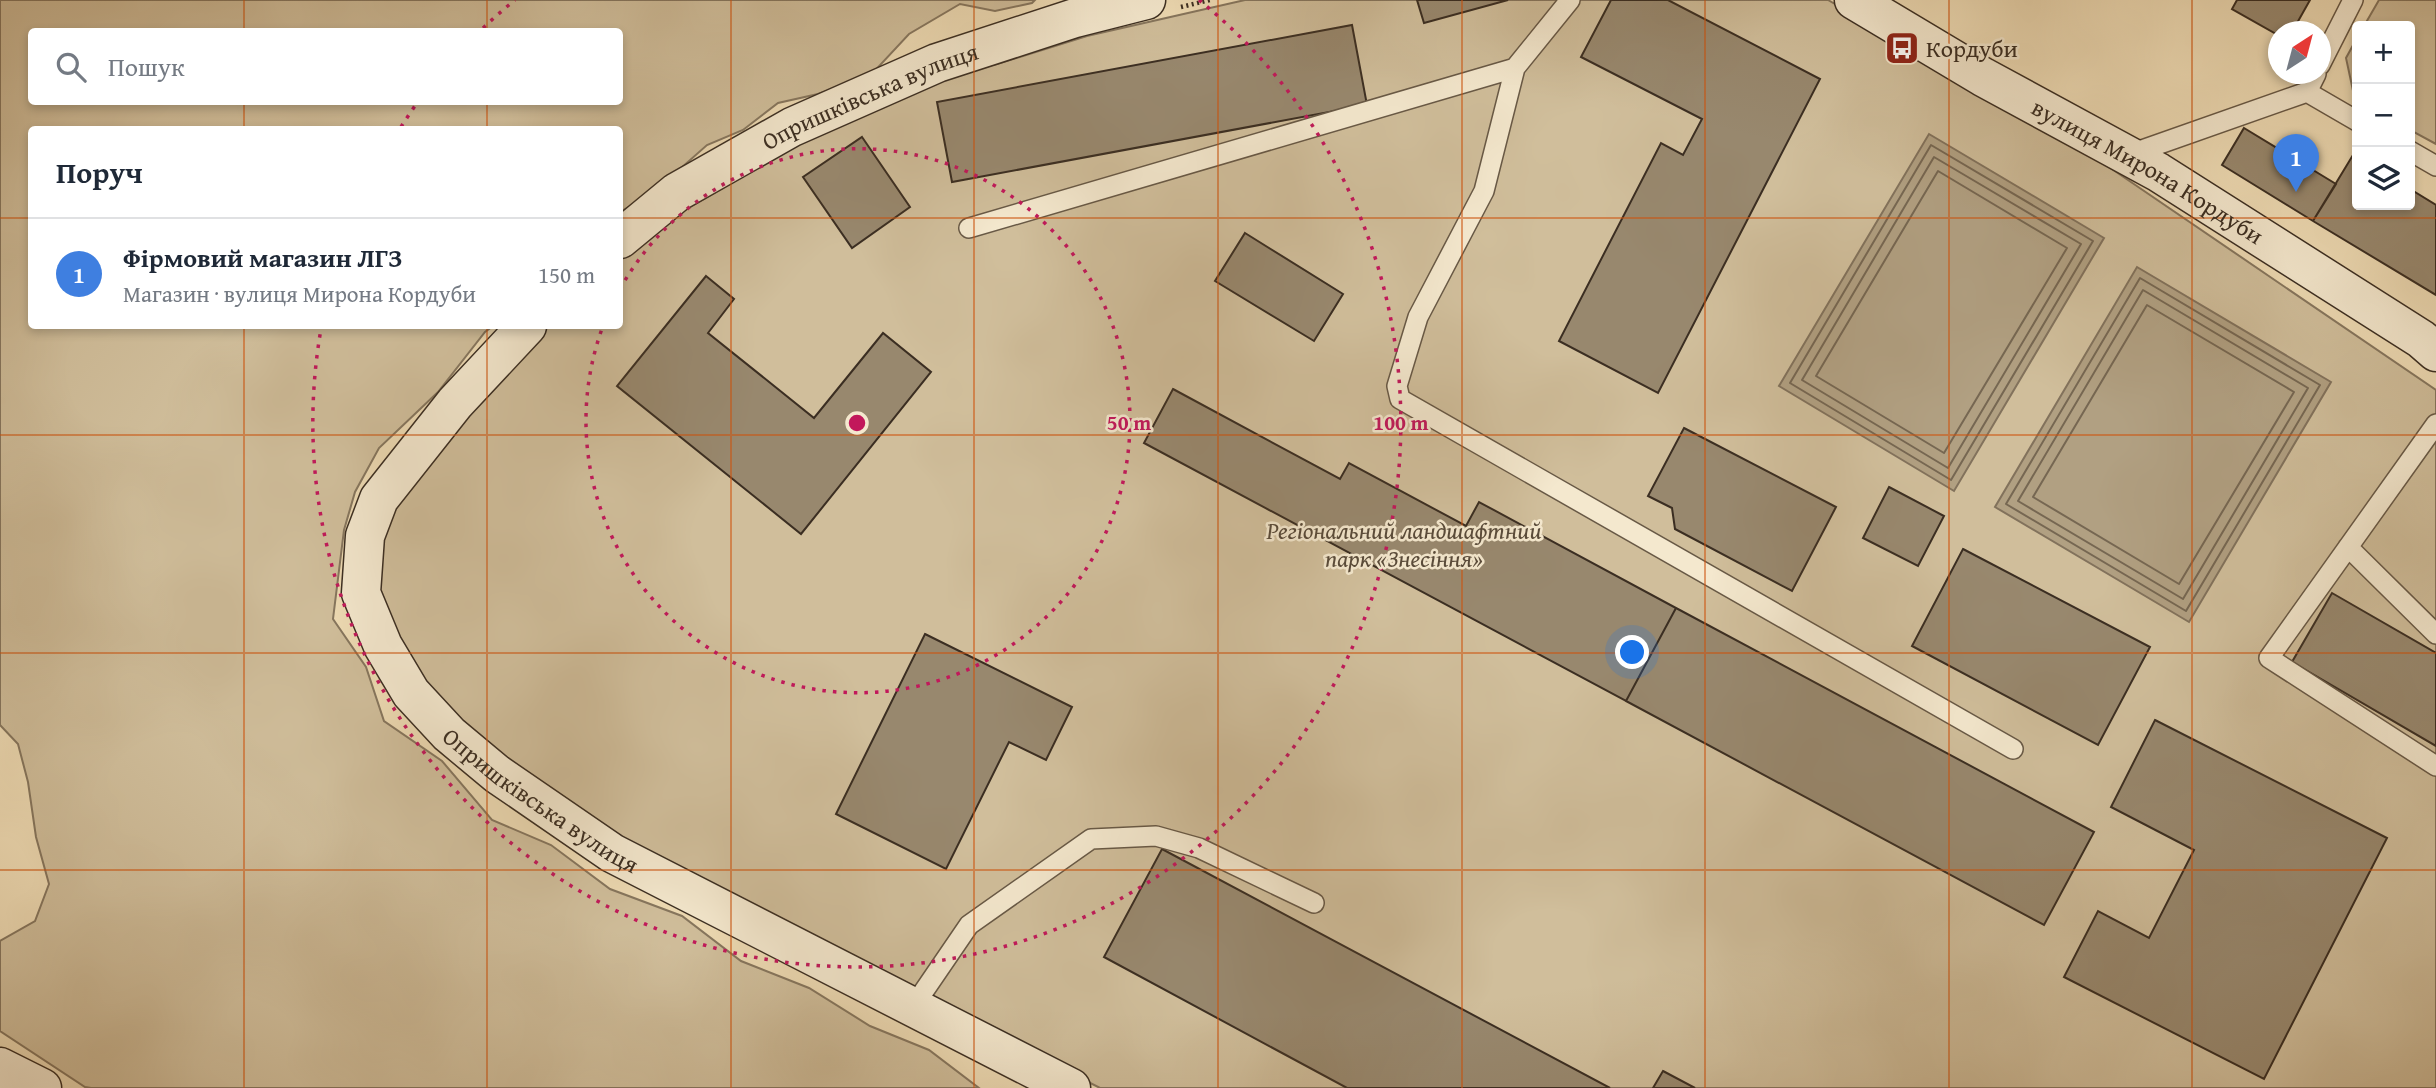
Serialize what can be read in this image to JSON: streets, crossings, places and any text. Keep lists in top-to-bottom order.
{
  "streets": {
    "main road": ["Опришківська вулиця", "вулиця Мирона Кордуби"]
  },
  "parks": ["Регіональний ландшафтний парк «Знесіння»"],
  "places": {
    "bus stop": ["Кордуби"]
  },
  "north": "top right",
  "page": {
    "map_buttons": ["+", "−"],
    "search": "Пошук",
    "heading": "Поруч",
    "pins": "1",
    "list": [
      {
        "mark": "1",
        "name": "Фірмовий магазин ЛГЗ",
        "note": "Магазин · вулиця Мирона Кордуби",
        "value": "150 m"
      }
    ]
  },
  "rings": ["50 m", "100 m"]
}
